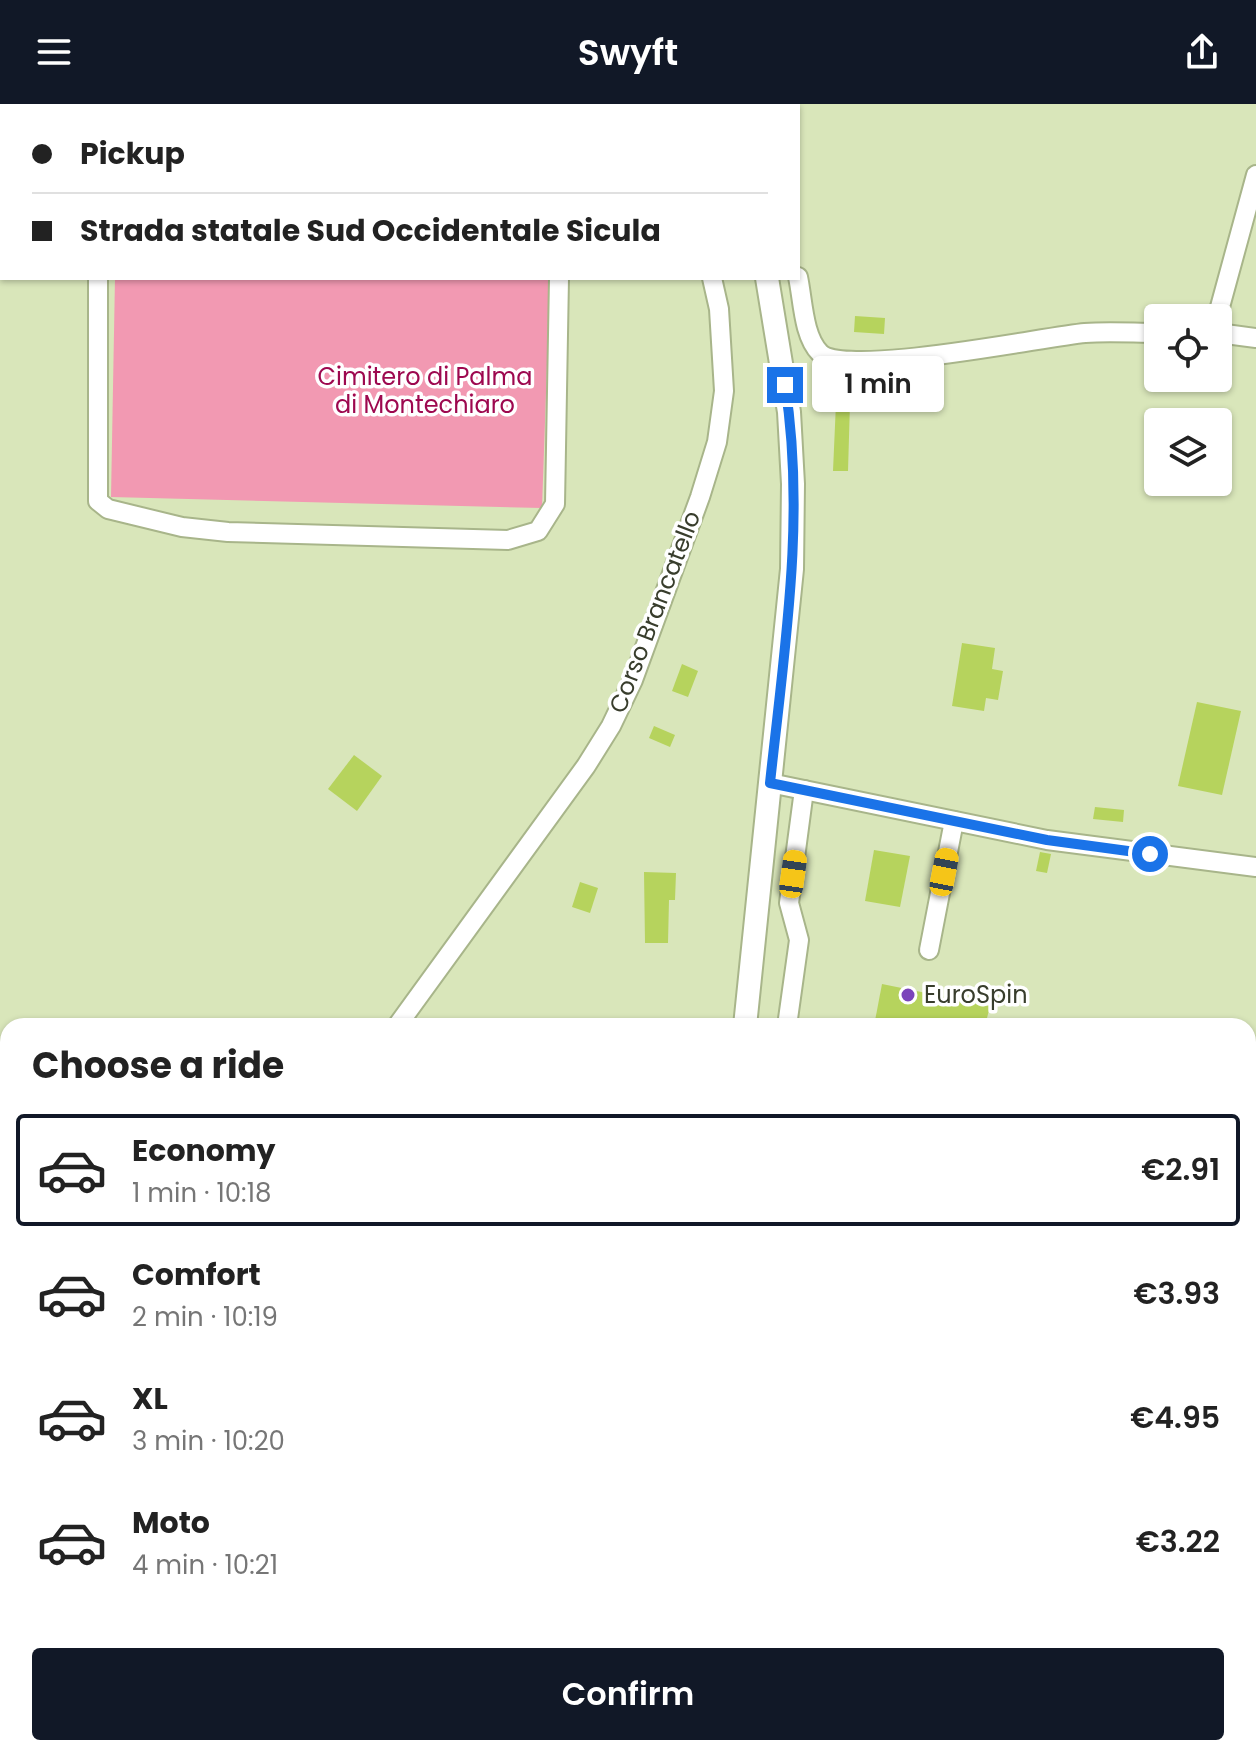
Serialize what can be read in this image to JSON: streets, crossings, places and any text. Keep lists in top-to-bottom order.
{
  "streets": {
    "street": ["Corso Brancatello"]
  },
  "parks": ["Cimitero di Palma di Montechiaro"],
  "places": ["EuroSpin"],
  "page": {
    "header": "Swyft",
    "banner": ["Pickup", "Strada statale Sud Occidentale Sicula"],
    "bubble": "1 min",
    "heading": "Choose a ride",
    "list": [
      {
        "name": "Economy",
        "note": "1 min · 10:18",
        "value": "€2.91"
      },
      {
        "name": "Comfort",
        "note": "2 min · 10:19",
        "value": "€3.93"
      },
      {
        "name": "XL",
        "note": "3 min · 10:20",
        "value": "€4.95"
      },
      {
        "name": "Moto",
        "note": "4 min · 10:21",
        "value": "€3.22"
      }
    ],
    "buttons": "Confirm"
  }
}
